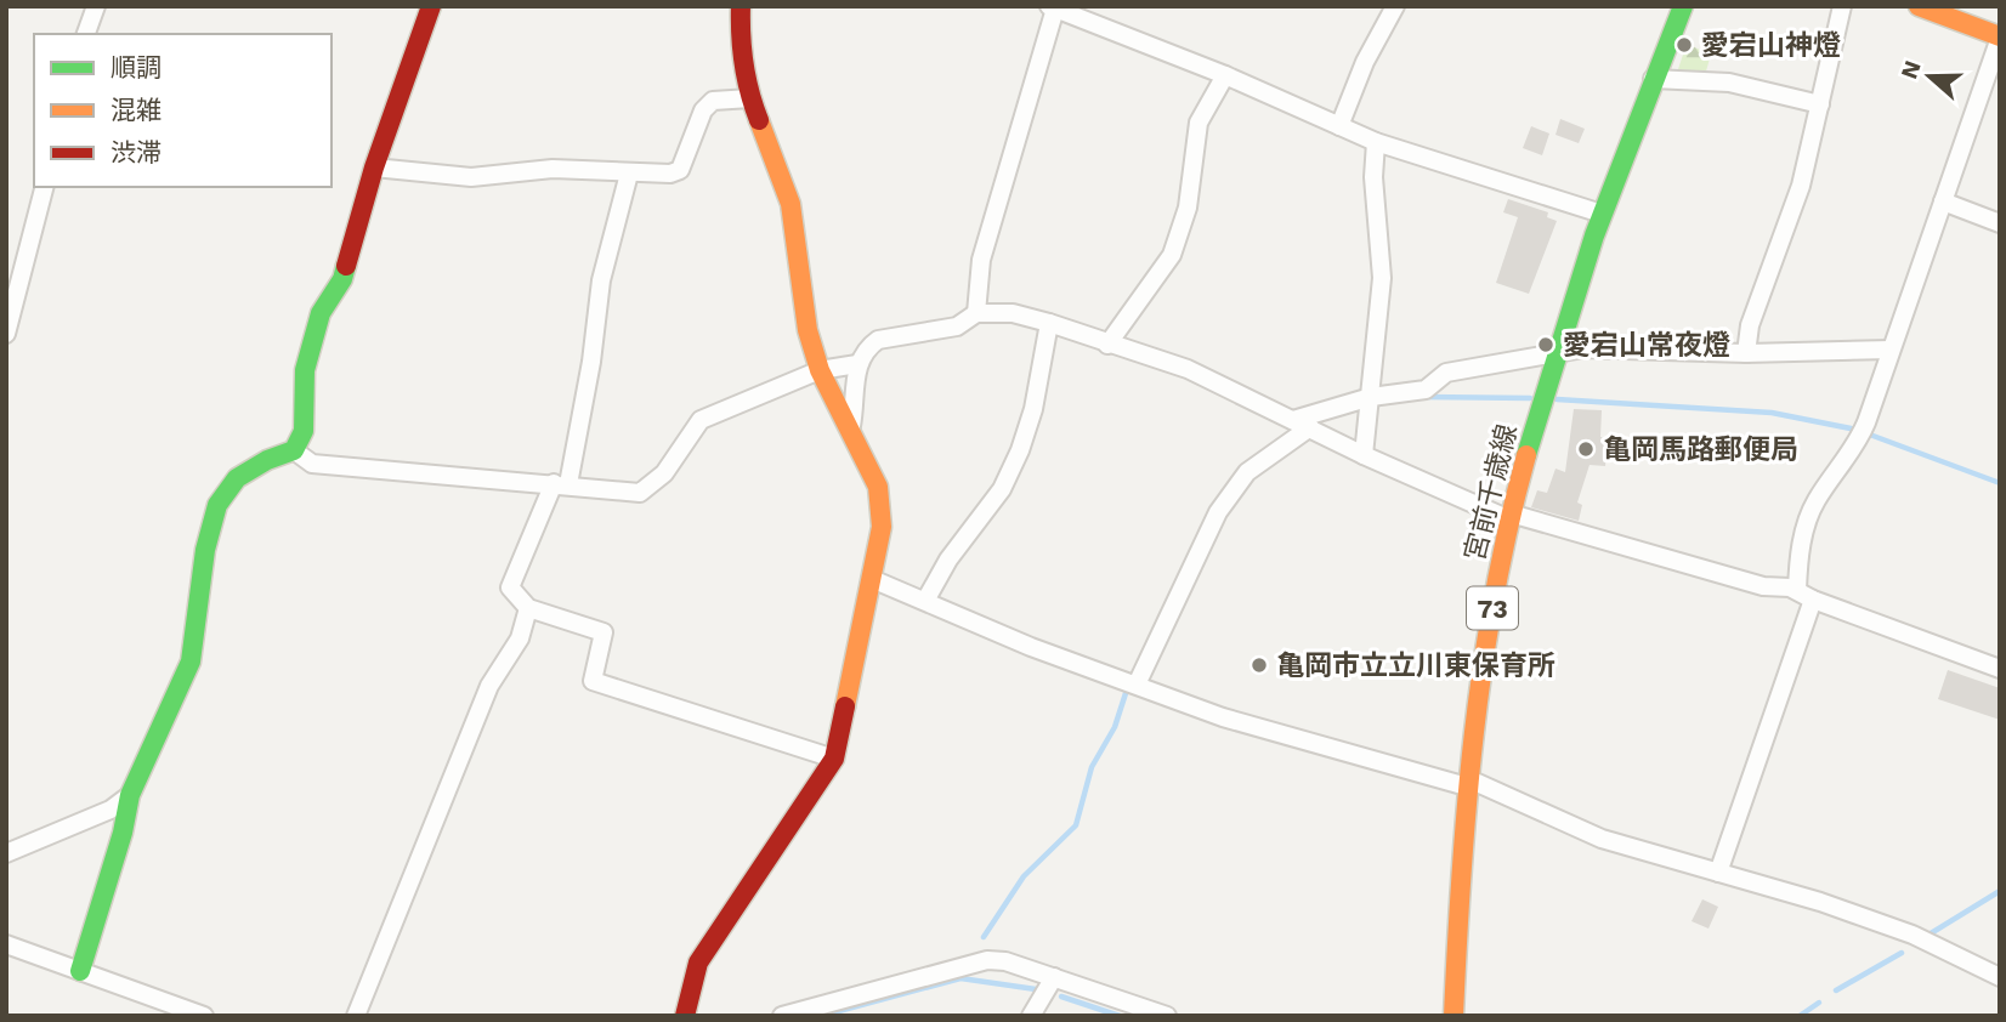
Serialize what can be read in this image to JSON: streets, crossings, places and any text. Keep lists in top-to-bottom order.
{
  "streets": {
    "street": ["宮前千歳線", "73"]
  },
  "places": [
    "愛宕山神燈",
    "愛宕山常夜燈",
    "亀岡馬路郵便局",
    "亀岡市立立川東保育所"
  ],
  "legend": ["順調", "混雑", "渋滞"],
  "north": "left"
}
